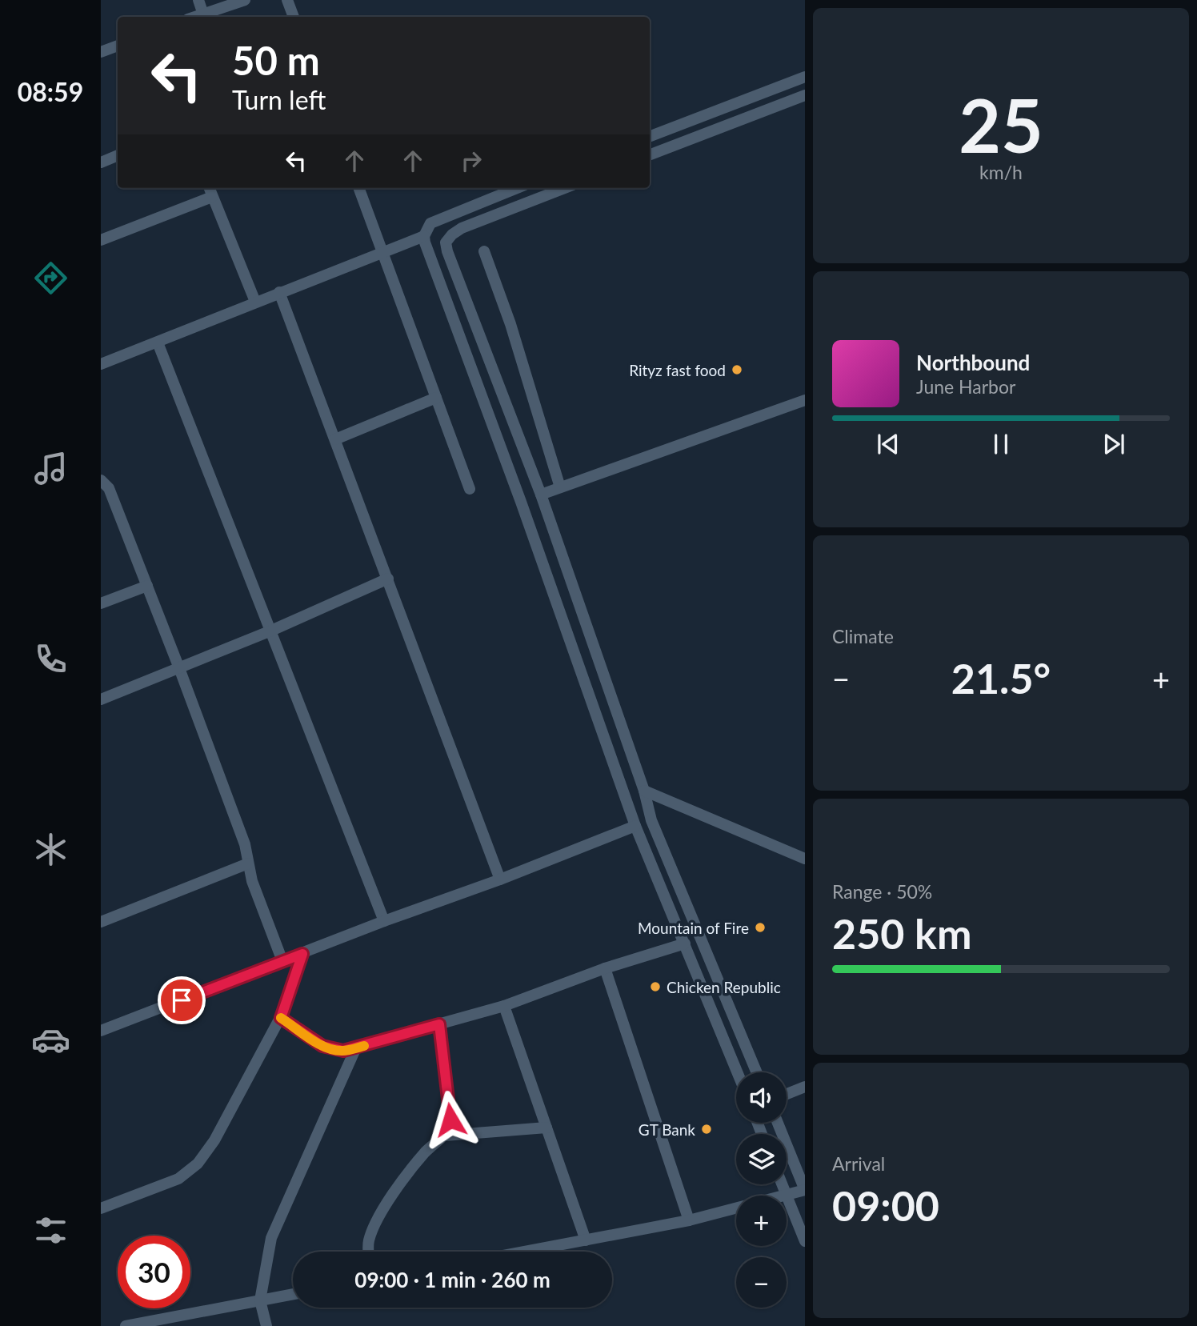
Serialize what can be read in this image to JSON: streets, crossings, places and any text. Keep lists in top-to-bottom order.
{
  "places": [
    "Rityz fast food",
    "Mountain of Fire",
    "Chicken Republic",
    "GT Bank"
  ],
  "page": {
    "tabs": "08:59",
    "tile": [
      ["25", "km/h"],
      "Climate",
      ["Range · 50%", "250 km"],
      ["Arrival", "09:00"]
    ],
    "turn": ["50 m", "Turn left"],
    "song": ["Northbound", "June Harbor"],
    "heat": ["−", "21.5°", "+"],
    "map_buttons": ["+", "−"],
    "limit": "30",
    "trip": "09:00 · 1 min · 260 m"
  }
}
